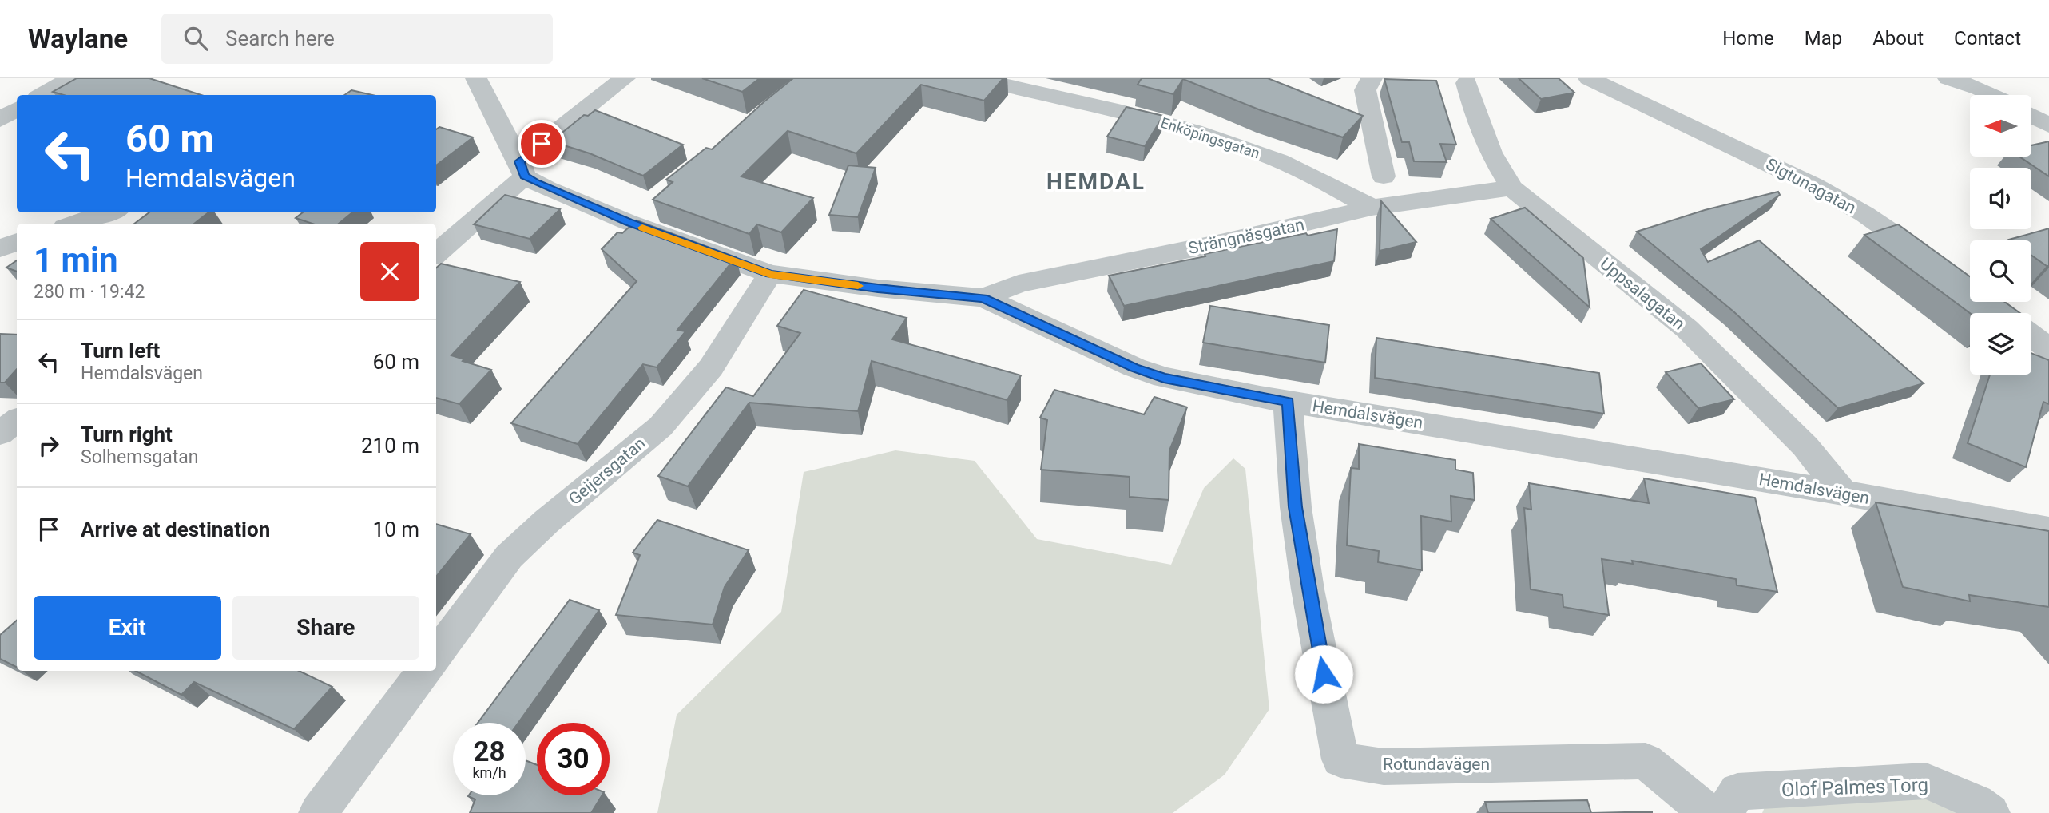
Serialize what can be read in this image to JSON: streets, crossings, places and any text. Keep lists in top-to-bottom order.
{
  "streets": {
    "street": [
      "Enköpingsgatan",
      "Sigtunagatan",
      "Strängnäsgatan",
      "Uppsalagatan",
      "Hemdalsvägen",
      "Geijersgatan",
      "Rotundavägen",
      "Olof Palmes Torg"
    ]
  },
  "crossings": [
    ["Enköpingsgatan", "Strängnäsgatan"],
    ["Strängnäsgatan", "Uppsalagatan"],
    ["Strängnäsgatan", "Hemdalsvägen"],
    ["Uppsalagatan", "Hemdalsvägen"],
    ["Hemdalsvägen", "Geijersgatan"],
    ["Hemdalsvägen", "Rotundavägen"]
  ],
  "districts": ["HEMDAL"],
  "north": "left",
  "page": {
    "header": "Waylane",
    "search": "Search here",
    "nav": [
      "Home",
      "Map",
      "About",
      "Contact"
    ],
    "turn": ["60 m", "Hemdalsvägen"],
    "heading": ["1 min", "280 m · 19:42"],
    "list": [
      {
        "name": "Turn left",
        "note": "Hemdalsvägen",
        "value": "60 m"
      },
      {
        "name": "Turn right",
        "note": "Solhemsgatan",
        "value": "210 m"
      },
      {
        "name": "Arrive at destination",
        "value": "10 m"
      }
    ],
    "buttons": ["Exit", "Share"],
    "speed": "28 km/h",
    "limit": "30"
  }
}
